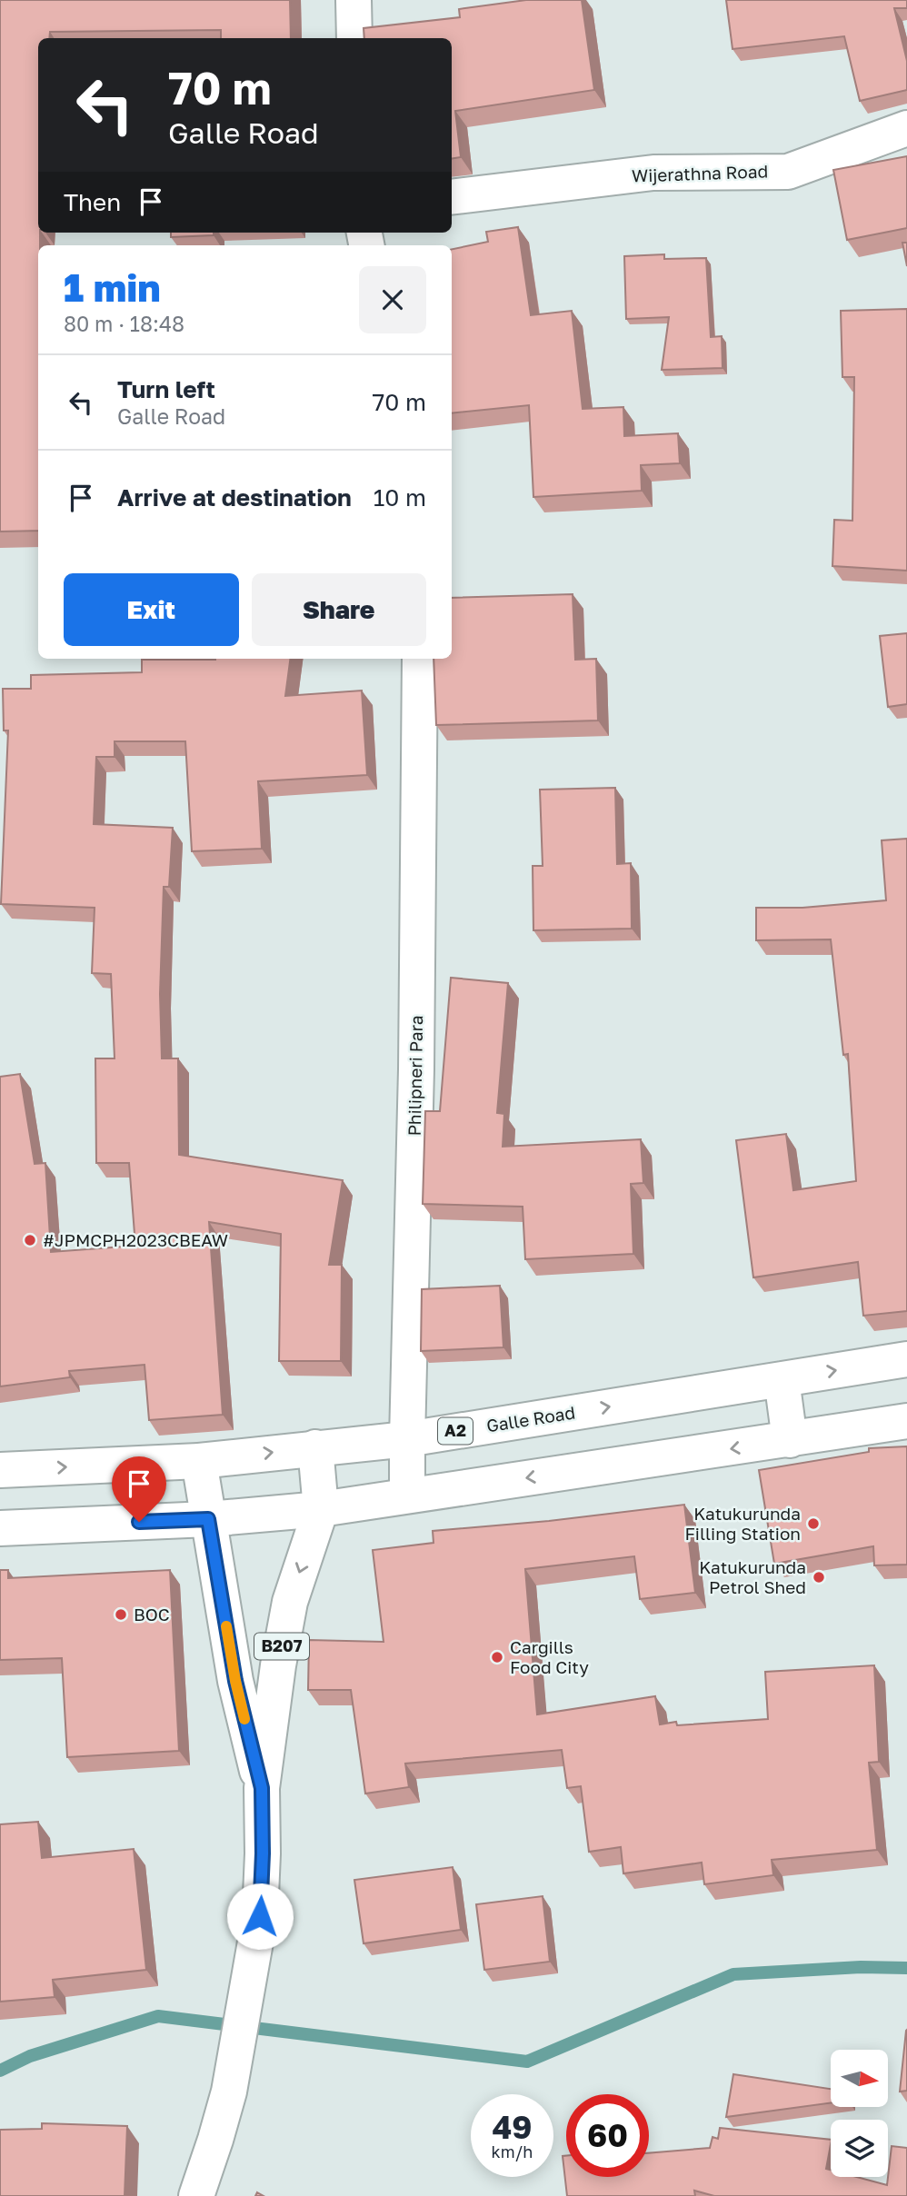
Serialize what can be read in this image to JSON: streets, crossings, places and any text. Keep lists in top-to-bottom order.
{
  "streets": {
    "main road": [
      "Wijerathna Road",
      "Philipneri Para",
      "Galle Road",
      "A2",
      "B207"
    ]
  },
  "crossings": [
    ["Philipneri Para", "Galle Road"]
  ],
  "places": [
    "#JPMCPH2023CBEAW",
    "Katukurunda Filling Station",
    "Katukurunda Petrol Shed",
    "BOC",
    "Cargills Food City"
  ],
  "north": "right",
  "page": {
    "turn": ["70 m", "Galle Road"],
    "then": "Then",
    "heading": ["1 min", "80 m · 18:48"],
    "list": [
      {
        "name": "Turn left",
        "note": "Galle Road",
        "value": "70 m"
      },
      {
        "name": "Arrive at destination",
        "value": "10 m"
      }
    ],
    "buttons": ["Exit", "Share"],
    "speed": "49 km/h",
    "limit": "60"
  }
}
